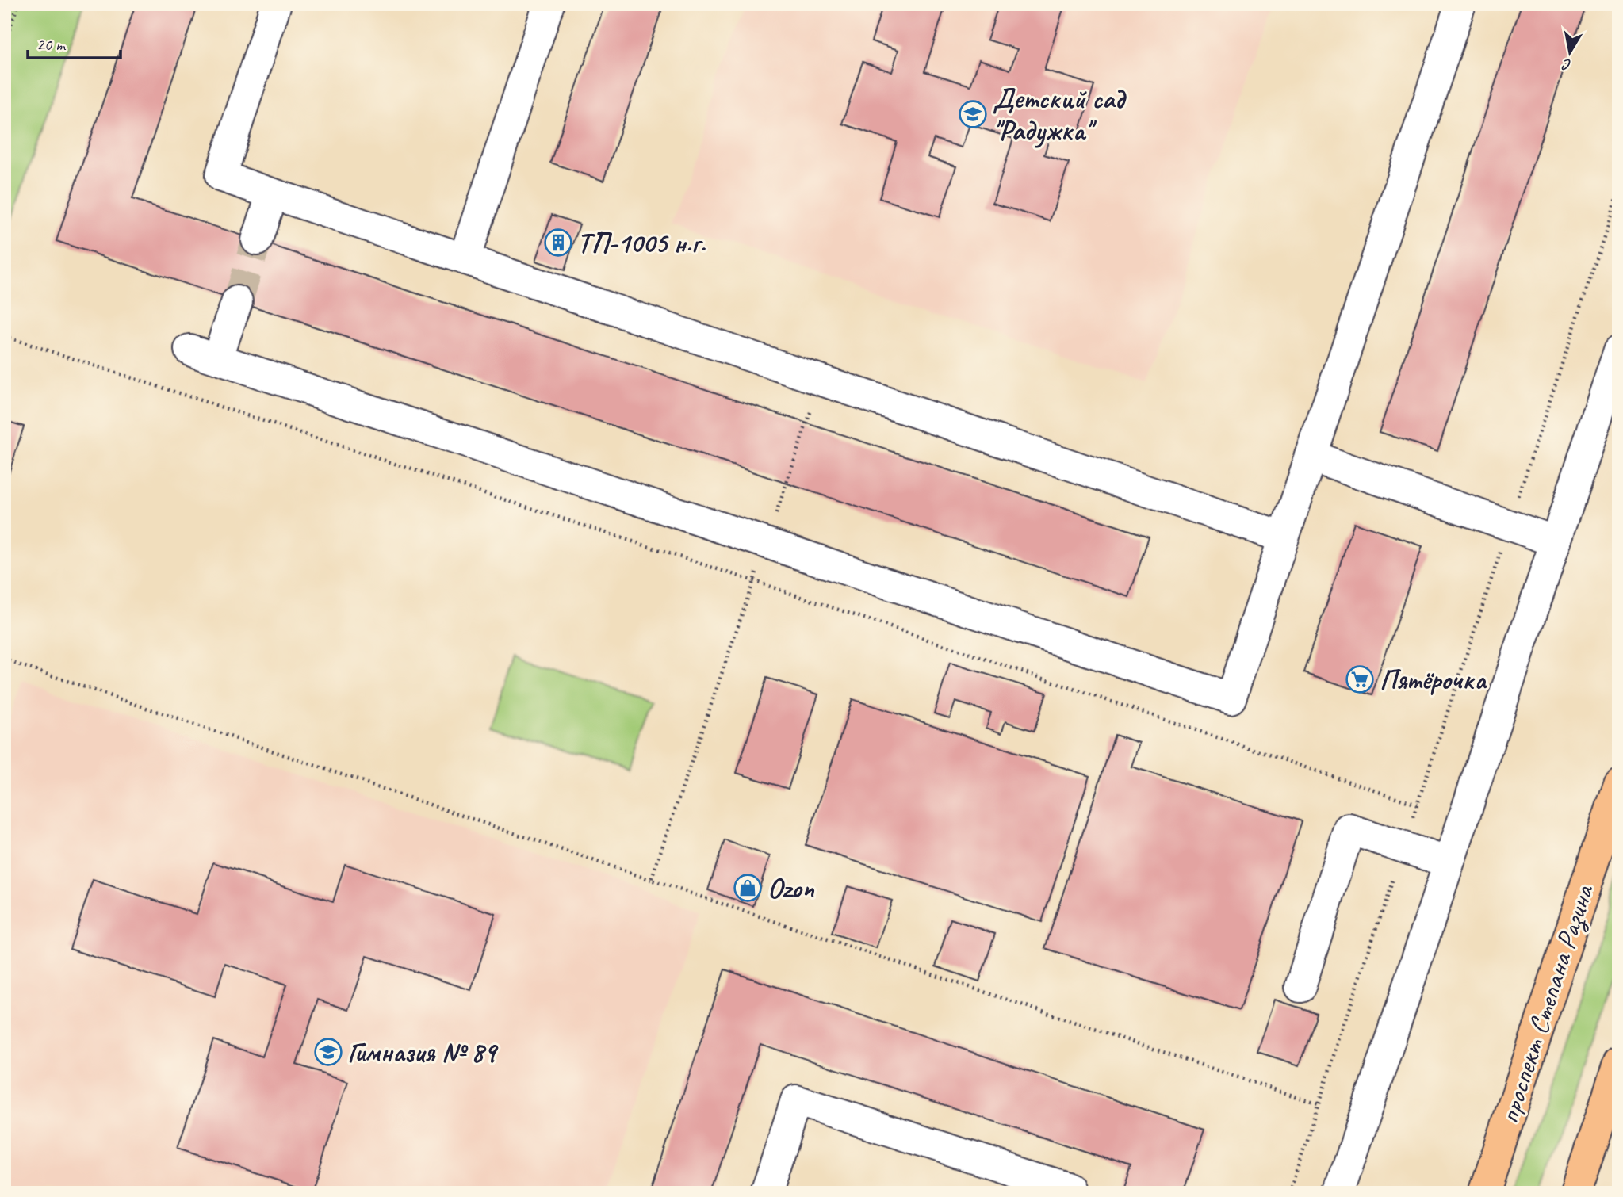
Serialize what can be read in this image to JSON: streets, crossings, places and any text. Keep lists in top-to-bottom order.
{
  "streets": {
    "main road": ["проспект Степана Разина"]
  },
  "places": {
    "school or university": ["Детский сад \"Радужка\"", "Гимназия № 89"],
    "building": ["ТП-1005 н.г."],
    "supermarket": ["Пятёрочка"],
    "shop": ["Ozon"]
  },
  "scale_bar": "20 m",
  "north": "bottom"
}
